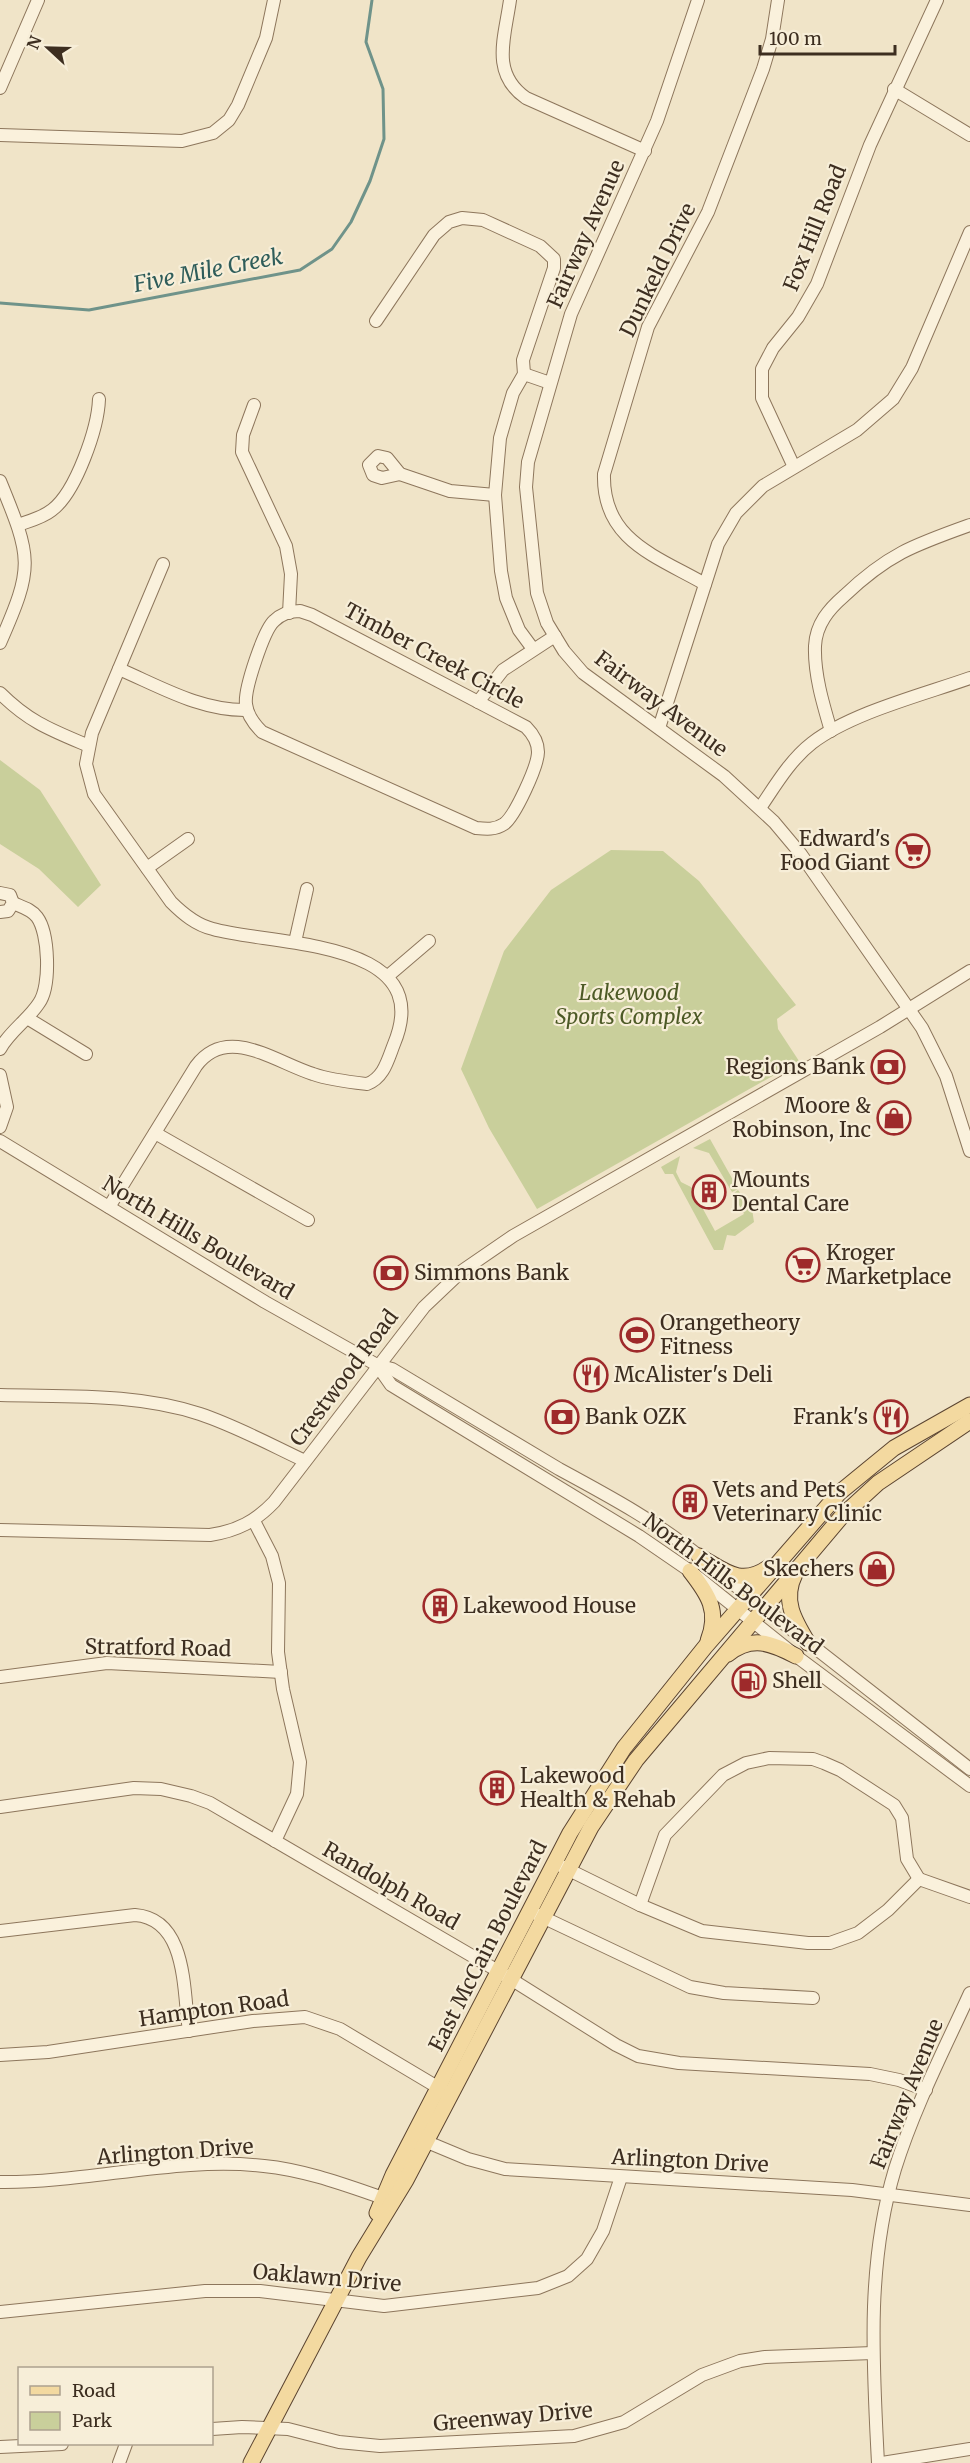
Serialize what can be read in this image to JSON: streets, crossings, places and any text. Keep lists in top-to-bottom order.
{
  "streets": {
    "main road": ["East McCain Boulevard"],
    "street": [
      "Fox Hill Road",
      "Fairway Avenue",
      "Dunkeld Drive",
      "Timber Creek Circle",
      "North Hills Boulevard",
      "Crestwood Road",
      "Stratford Road",
      "Randolph Road",
      "Hampton Road",
      "Arlington Drive",
      "Oaklawn Drive",
      "Greenway Drive"
    ]
  },
  "crossings": [
    ["Fairway Avenue", "Crestwood Road"],
    ["Fairway Avenue", "Randolph Road"],
    ["Fairway Avenue", "Arlington Drive"],
    ["Fairway Avenue", "Greenway Drive"],
    ["North Hills Boulevard", "Crestwood Road"],
    ["North Hills Boulevard", "East McCain Boulevard"],
    ["Randolph Road", "East McCain Boulevard"],
    ["East McCain Boulevard", "Hampton Road"],
    ["East McCain Boulevard", "Arlington Drive"],
    ["East McCain Boulevard", "Oaklawn Drive"],
    ["East McCain Boulevard", "Greenway Drive"],
    ["Arlington Drive", "Oaklawn Drive"]
  ],
  "water": ["Five Mile Creek"],
  "parks": ["Lakewood Sports Complex"],
  "places": {
    "supermarket": ["Edward's Food Giant", "Kroger Marketplace"],
    "bank": ["Regions Bank", "Simmons Bank", "Bank OZK"],
    "shop": ["Moore & Robinson, Inc", "Skechers"],
    "building": [
      "Mounts Dental Care",
      "Vets and Pets Veterinary Clinic",
      "Lakewood House",
      "Lakewood Health & Rehab"
    ],
    "sports": ["Orangetheory Fitness"],
    "restaurant": ["McAlister's Deli", "Frank's"],
    "fuel station": ["Shell"]
  },
  "legend": ["Road", "Park"],
  "scale_bar": "100 m",
  "north": "left"
}
